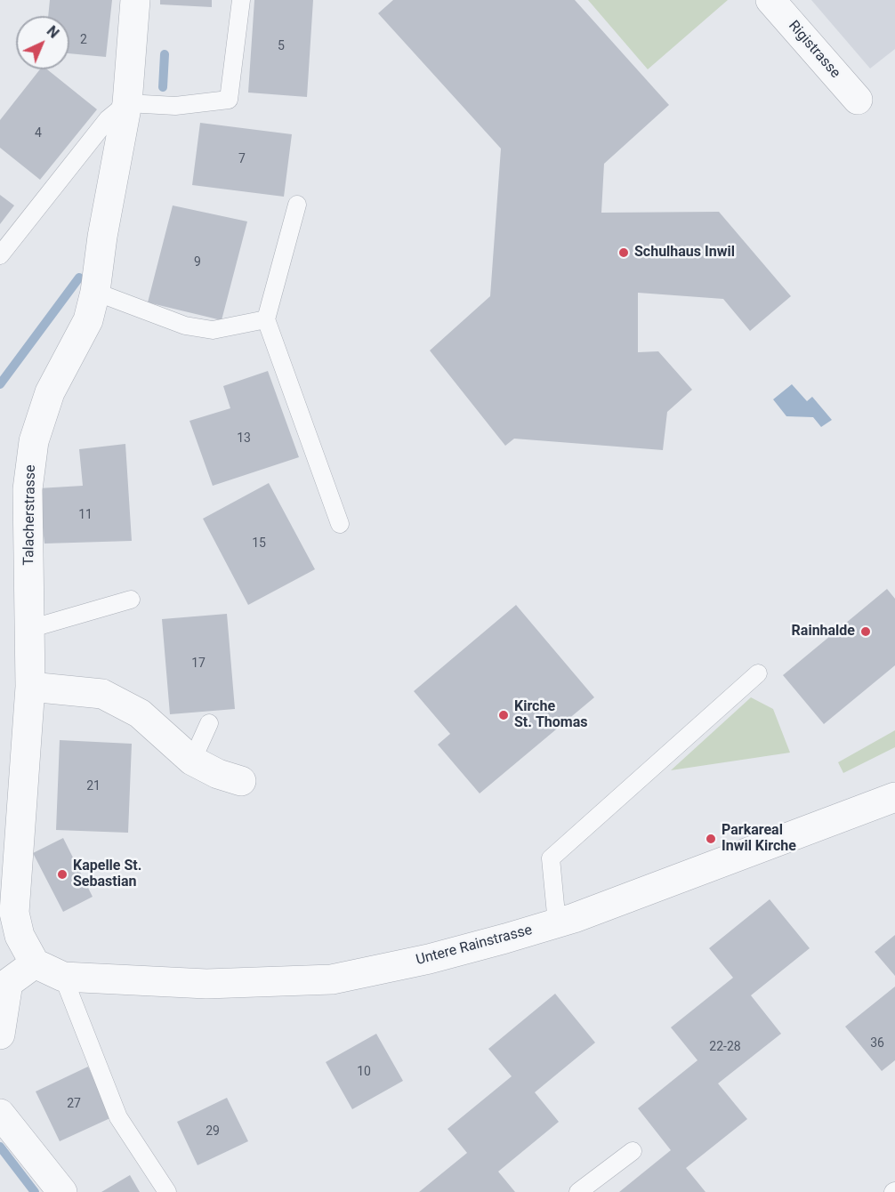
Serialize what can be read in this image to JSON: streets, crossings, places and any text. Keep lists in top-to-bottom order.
{
  "streets": {
    "street": ["Rigistrasse", "Talacherstrasse", "Untere Rainstrasse"]
  },
  "crossings": [
    ["Talacherstrasse", "Untere Rainstrasse"]
  ],
  "places": [
    "Schulhaus Inwil",
    "Rainhalde",
    "Kirche St. Thomas",
    "Parkareal Inwil Kirche",
    "Kapelle St. Sebastian"
  ],
  "house_numbers": [
    "2",
    "5",
    "4",
    "7",
    "9",
    "13",
    "11",
    "15",
    "17",
    "21",
    "36",
    "22-28",
    "10",
    "27",
    "29"
  ],
  "north": "top right"
}
